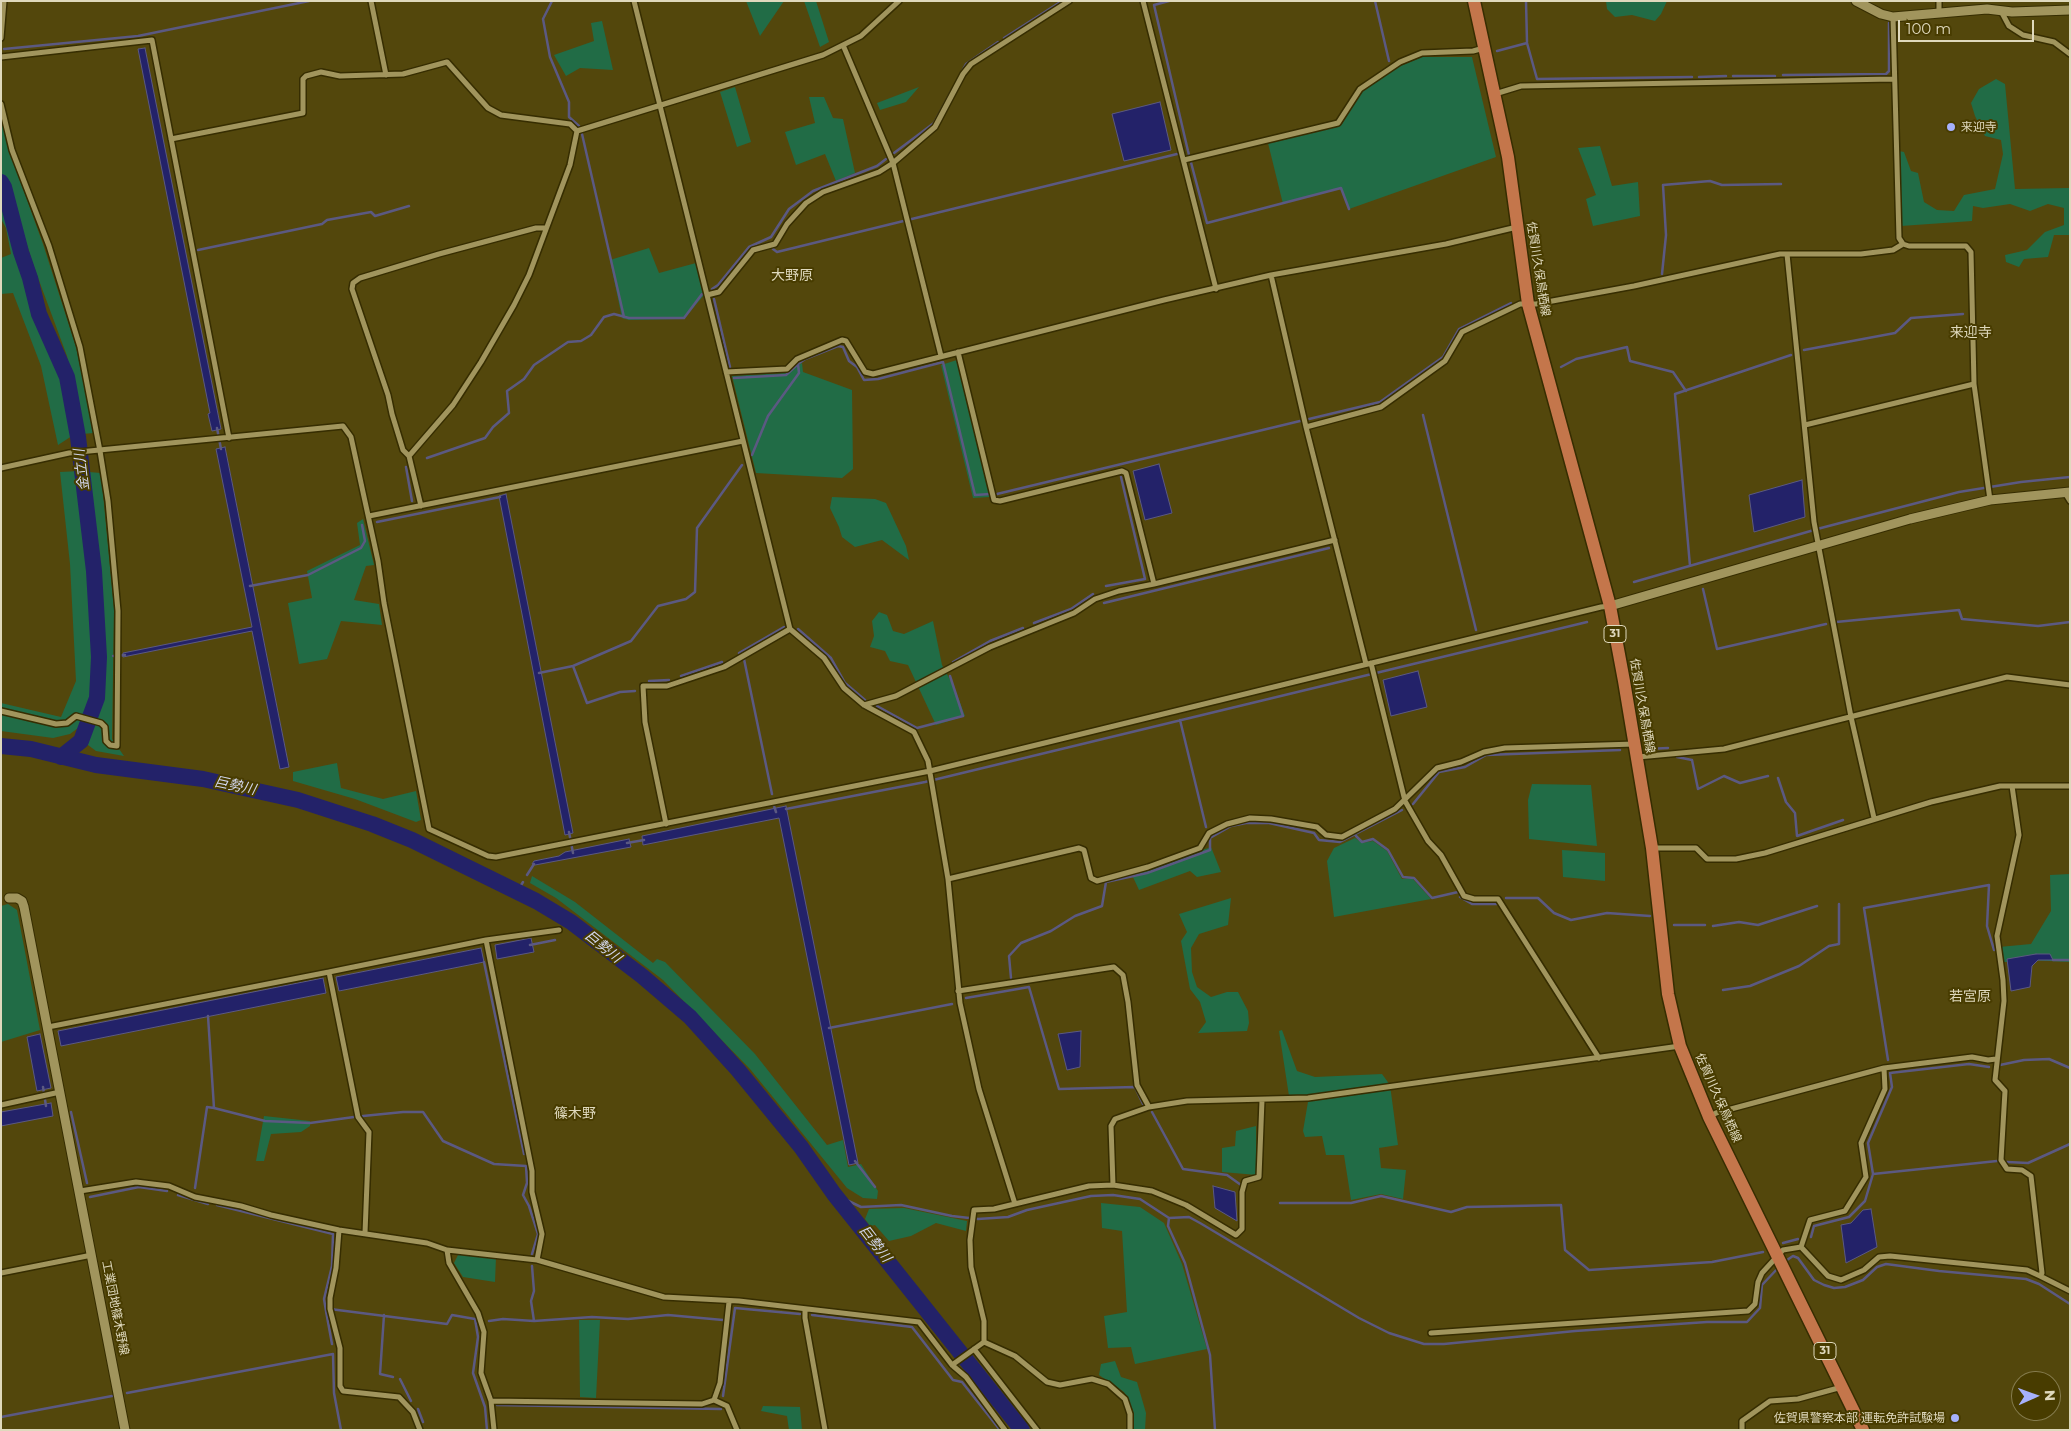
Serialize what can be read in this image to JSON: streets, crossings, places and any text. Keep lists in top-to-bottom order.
{
  "streets": {
    "main road": ["佐賀川久保鳥栖線", "31"],
    "street": ["工業団地篠木野線"]
  },
  "crossings": [
    ["佐賀川久保鳥栖線", "31"]
  ],
  "districts": [
    "大野原",
    "来迎寺",
    "若宮原",
    "篠木野"
  ],
  "water": ["金立川", "巨勢川"],
  "places": ["来迎寺", "佐賀県警察本部 運転免許試験場"],
  "scale_bar": "100 m",
  "north": "right"
}
